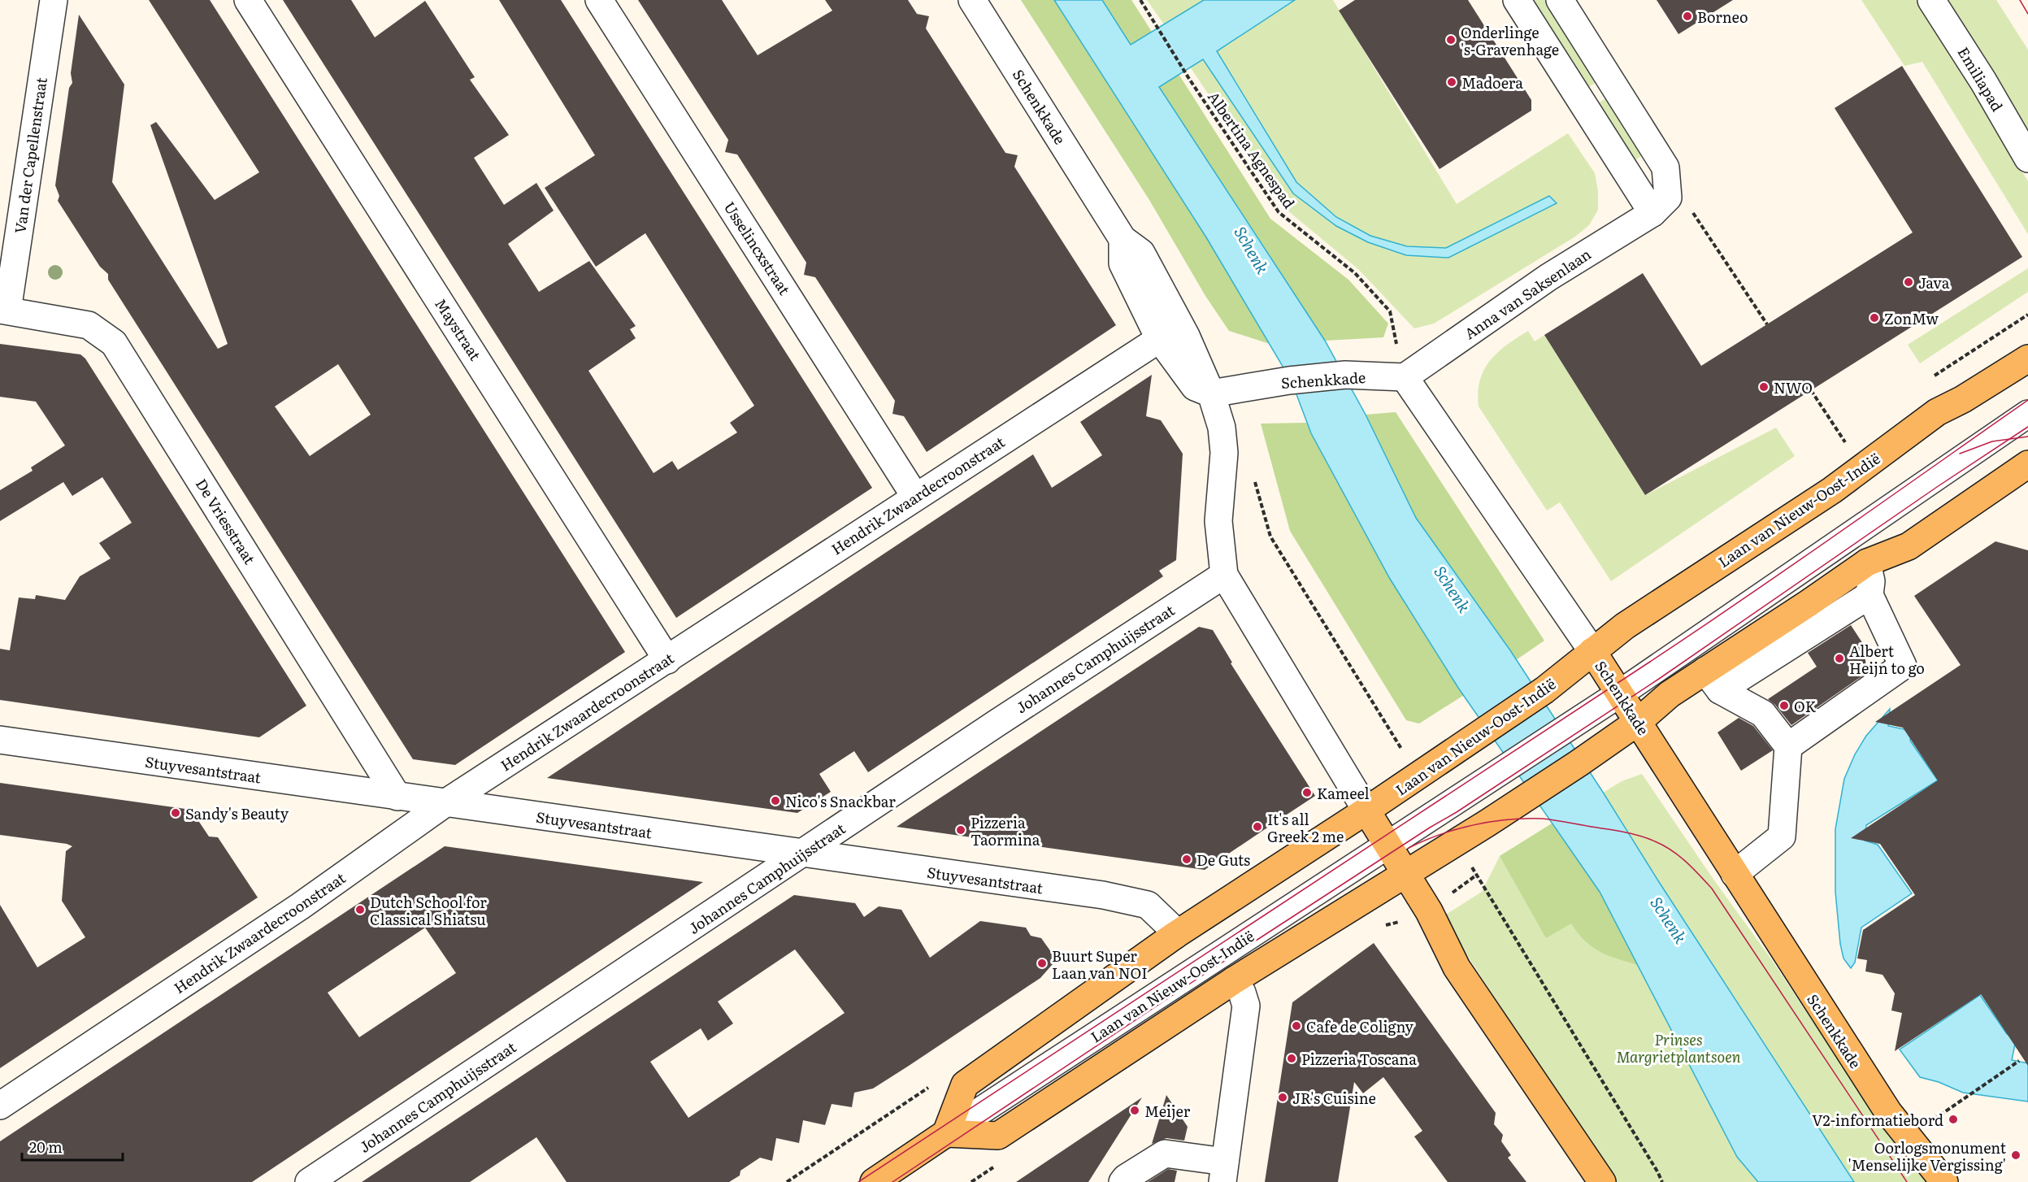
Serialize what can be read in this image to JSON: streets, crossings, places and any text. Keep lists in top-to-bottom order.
{
  "streets": {
    "main road": ["Schenkkade", "Laan van Nieuw-Oost-Indië"],
    "street": [
      "Emiliapad",
      "Van der Capellenstraat",
      "Usselincxstraat",
      "Anna van Saksenlaan",
      "Maystraat",
      "Hendrik Zwaardecroonstraat",
      "De Vriesstraat",
      "Johannes Camphuijsstraat",
      "Stuyvesantstraat"
    ],
    "path": ["Albertina Agnespad"]
  },
  "crossings": [
    ["Schenkkade", "Anna van Saksenlaan"],
    ["Schenkkade", "Hendrik Zwaardecroonstraat"],
    ["Schenkkade", "Laan van Nieuw-Oost-Indië"],
    ["Van der Capellenstraat", "De Vriesstraat"],
    ["Usselincxstraat", "Hendrik Zwaardecroonstraat"],
    ["Maystraat", "Hendrik Zwaardecroonstraat"],
    ["Hendrik Zwaardecroonstraat", "Stuyvesantstraat"],
    ["Laan van Nieuw-Oost-Indië", "Stuyvesantstraat"],
    ["De Vriesstraat", "Stuyvesantstraat"],
    ["Johannes Camphuijsstraat", "Stuyvesantstraat"]
  ],
  "water": ["Schenk"],
  "parks": ["Prinses Margrietplantsoen"],
  "places": [
    "Borneo",
    "Onderlinge 's-Gravenhage",
    "Madoera",
    "Java",
    "ZonMw",
    "NWO",
    "Albert Heijn to go",
    "OK",
    "Kameel",
    "Nico's Snackbar",
    "Sandy's Beauty",
    "It's all Greek 2 me",
    "Pizzeria Taormina",
    "De Guts",
    "Dutch School for Classical Shiatsu",
    "Buurt Super Laan van NOI",
    "Cafe de Coligny",
    "Pizzeria Toscana",
    "JR's Cuisine",
    "Meijer",
    "V2-informatiebord",
    "Oorlogsmonument 'Menselijke Vergissing'"
  ],
  "scale_bar": "20 m"
}
